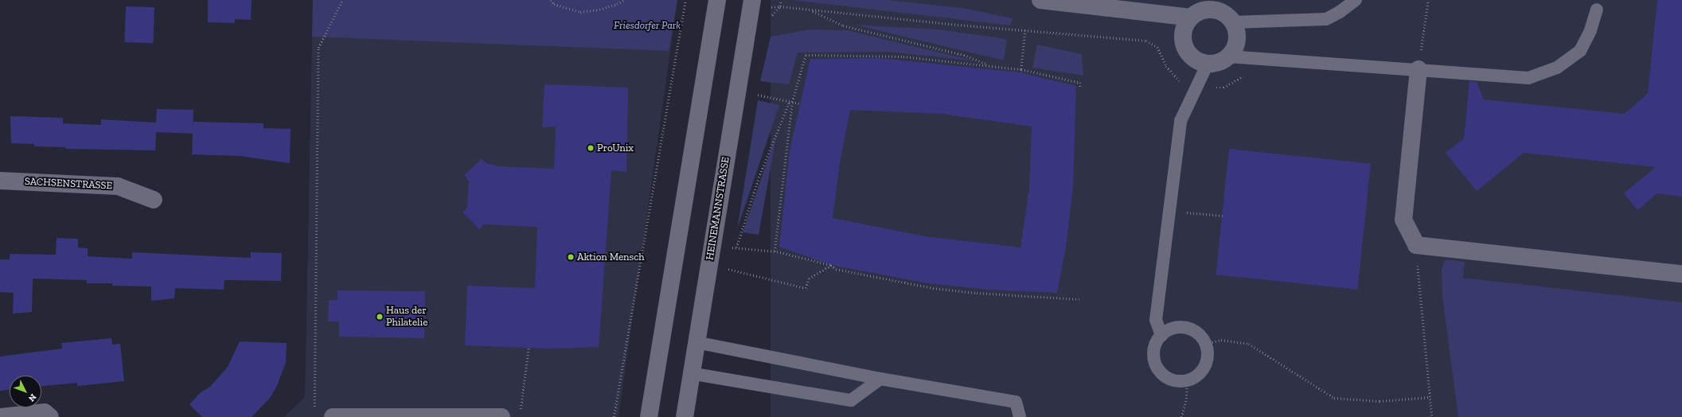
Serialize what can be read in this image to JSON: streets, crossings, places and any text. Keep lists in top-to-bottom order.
{
  "streets": {
    "street": ["SACHSENSTRASSE", "HEINEMANNSTRASSE"]
  },
  "parks": ["Friesdorfer Park"],
  "places": ["ProUnix", "Aktion Mensch", "Haus der Philatelie"],
  "north": "bottom right"
}
